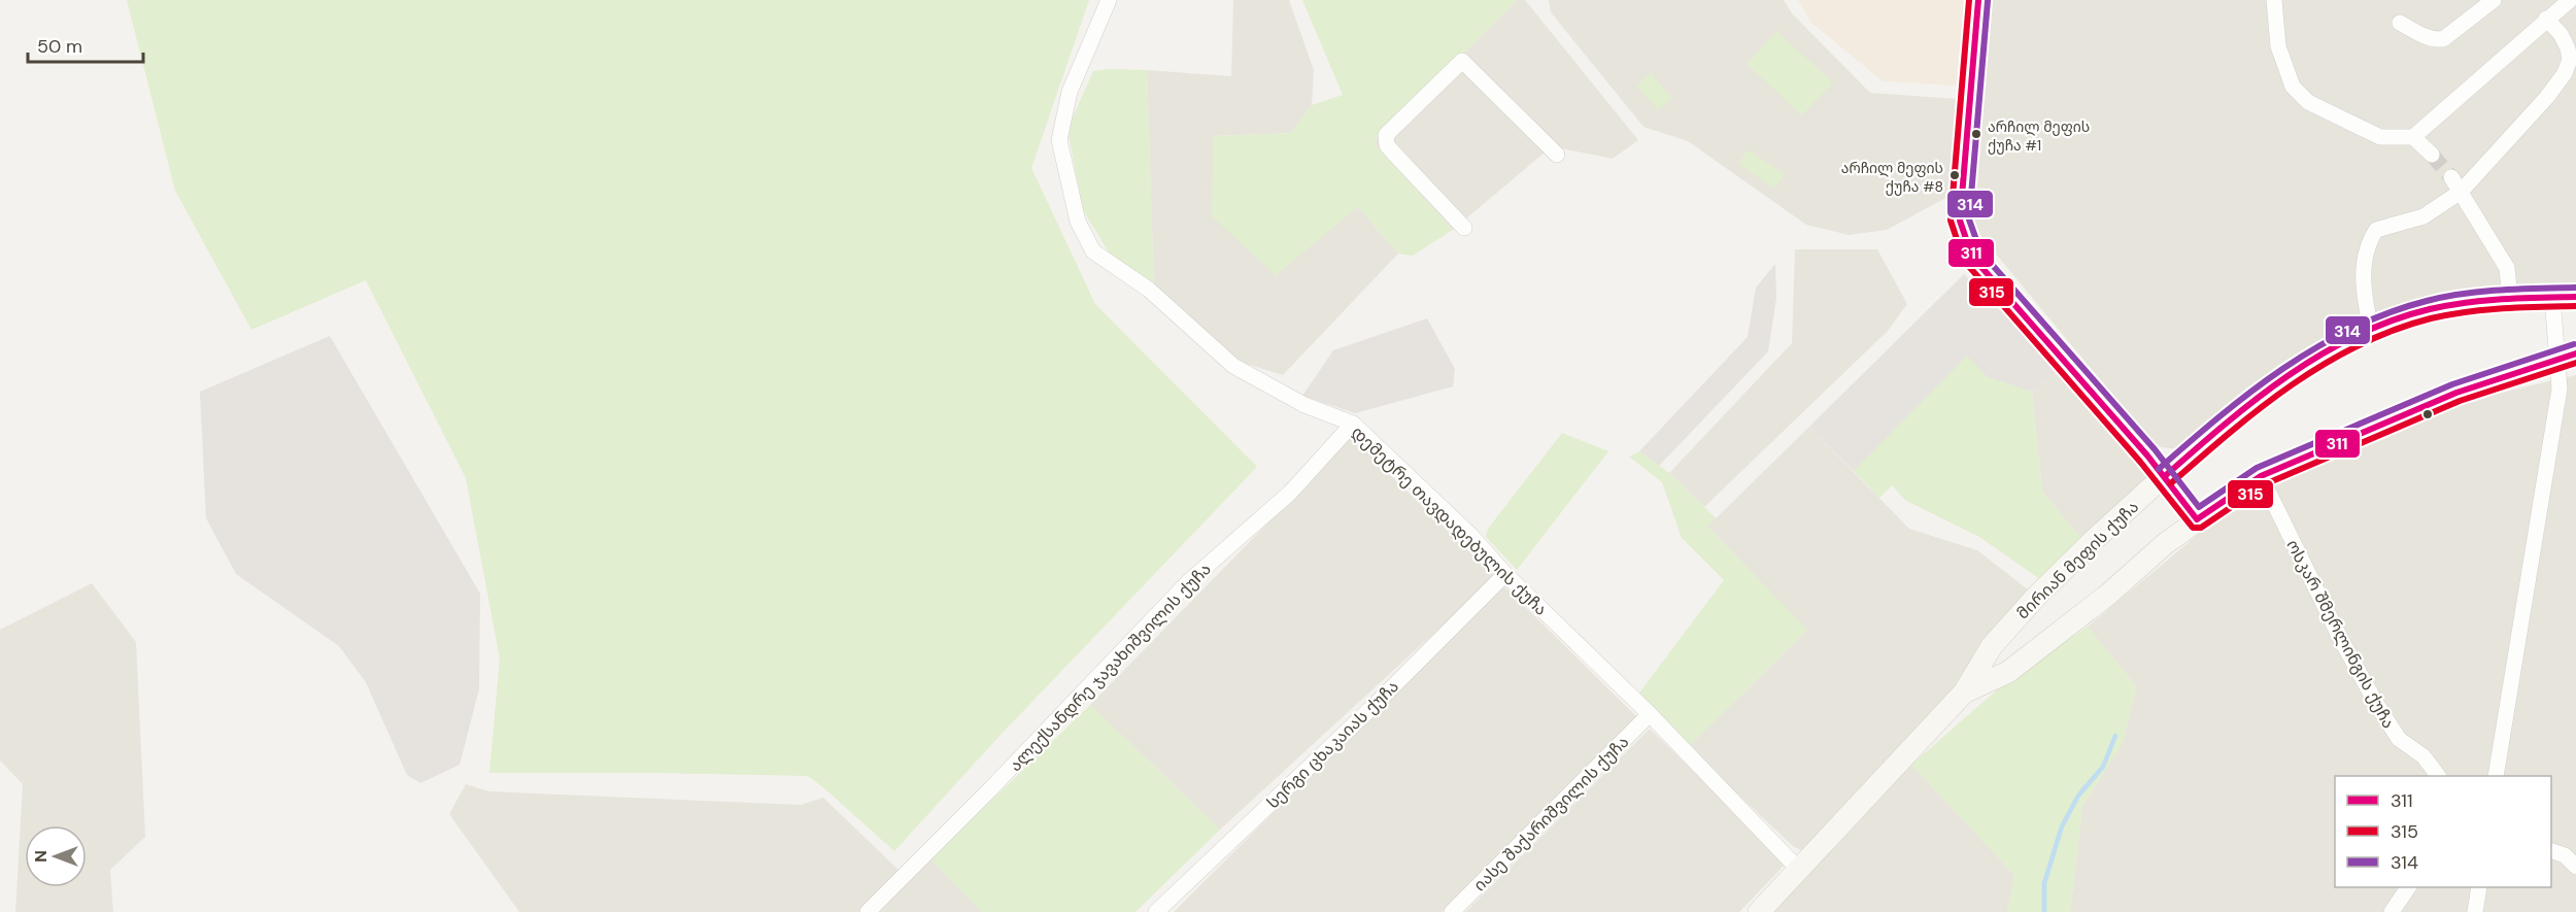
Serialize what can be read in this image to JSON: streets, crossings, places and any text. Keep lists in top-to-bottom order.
{
  "streets": {
    "street": [
      "დემეტრე თავდადებულის ქუჩა",
      "მირიან მეფის ქუჩა",
      "ოსკარ შმერლინგის ქუჩა",
      "ალექსანდრე ჯავახიშვილის ქუჩა",
      "სერგი ცხაკაიას ქუჩა",
      "იასე შაქარიშვილის ქუჩა"
    ]
  },
  "crossings": [
    ["დემეტრე თავდადებულის ქუჩა", "მირიან მეფის ქუჩა"],
    ["დემეტრე თავდადებულის ქუჩა", "ალექსანდრე ჯავახიშვილის ქუჩა"],
    ["დემეტრე თავდადებულის ქუჩა", "სერგი ცხაკაიას ქუჩა"],
    ["დემეტრე თავდადებულის ქუჩა", "იასე შაქარიშვილის ქუჩა"],
    ["მირიან მეფის ქუჩა", "ოსკარ შმერლინგის ქუჩა"]
  ],
  "places": ["არჩილ მეფის ქუჩა #1", "არჩილ მეფის ქუჩა #8"],
  "lines": ["transit line 311", "transit line 315", "transit line 314"],
  "legend": ["311", "315", "314"],
  "scale_bar": "50 m",
  "north": "left"
}
